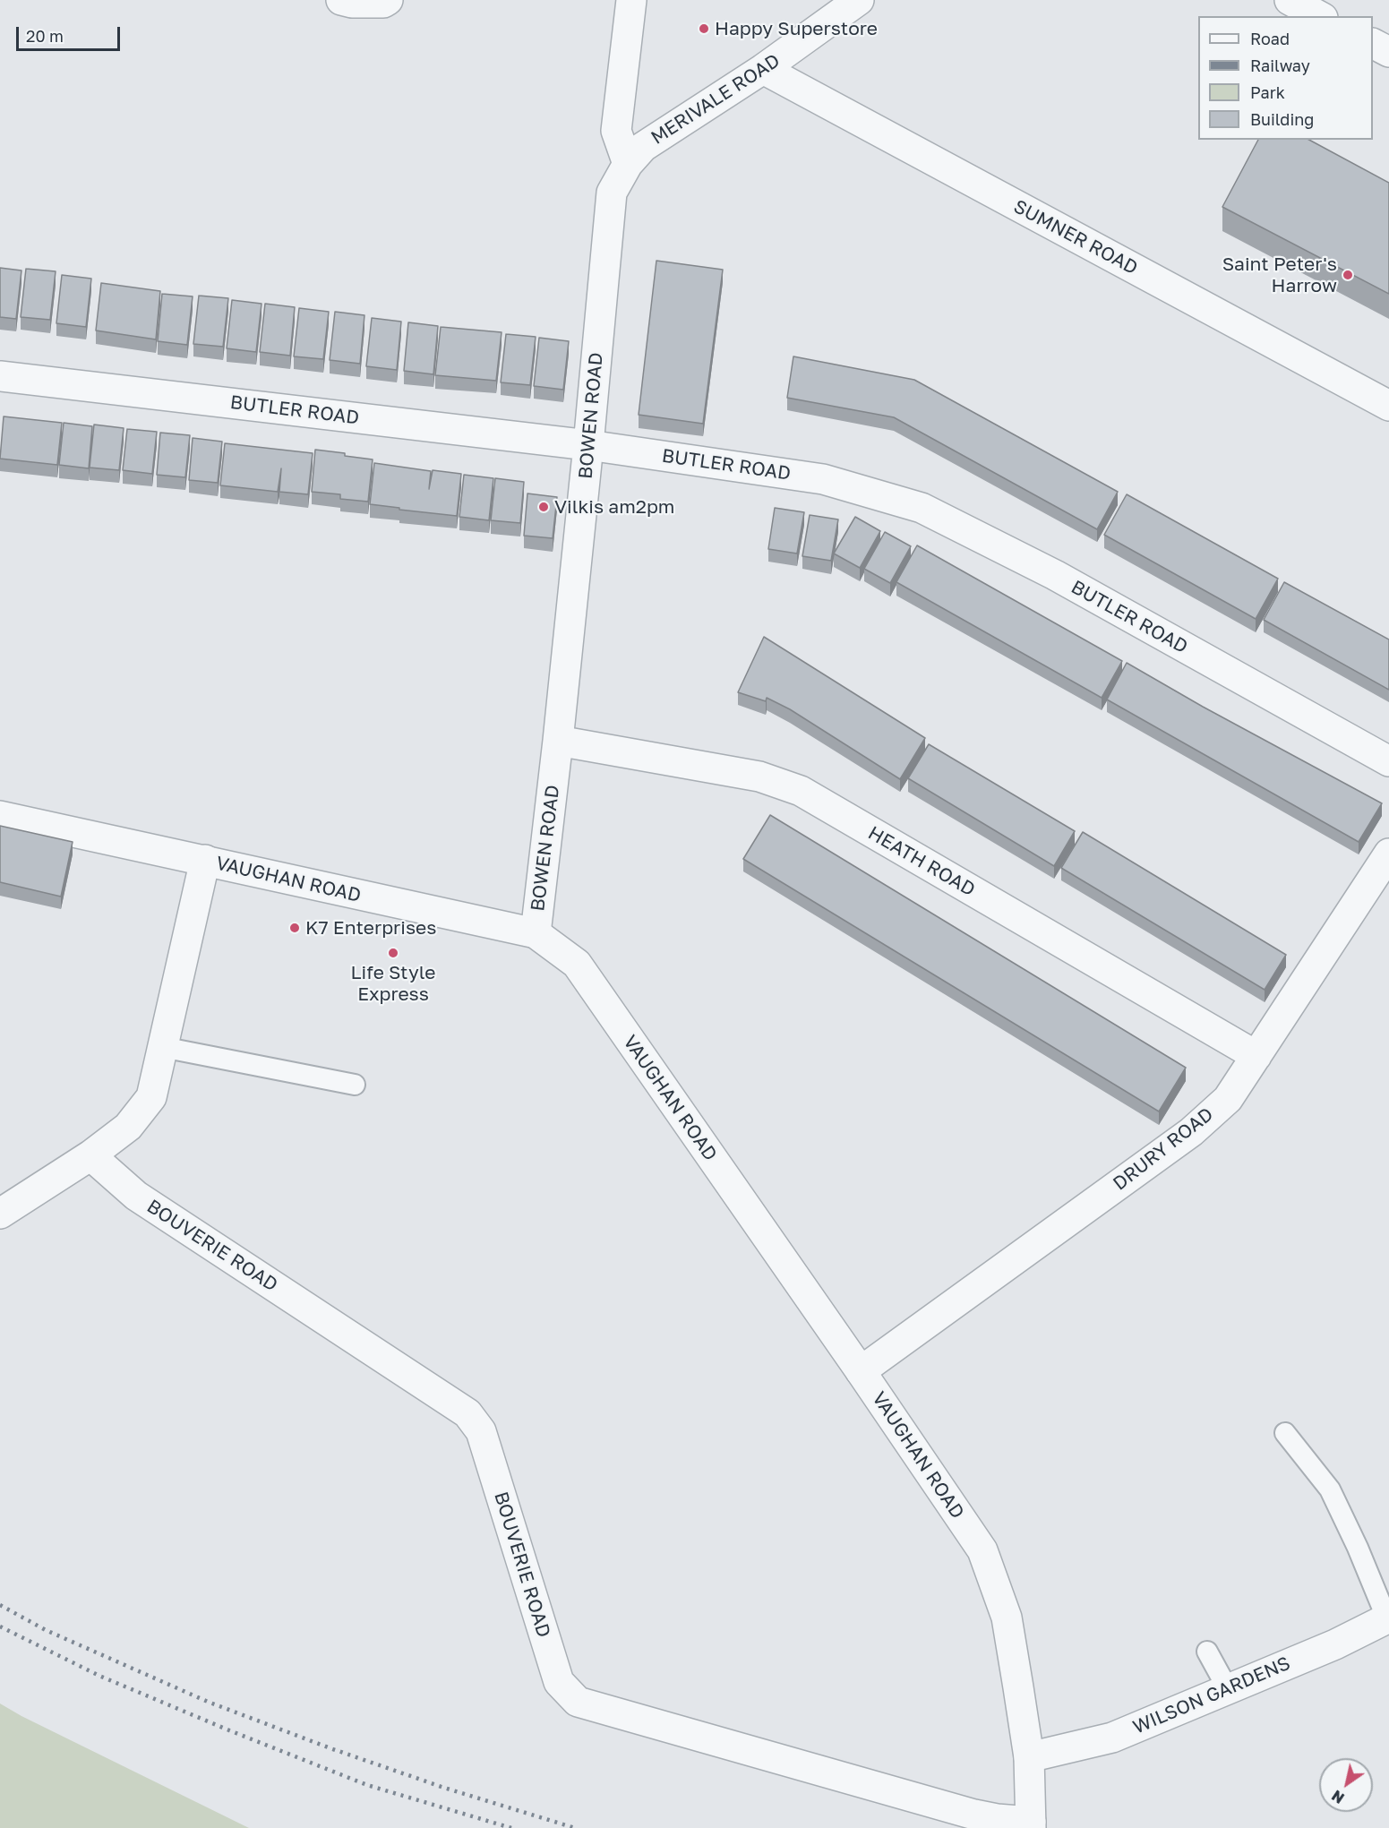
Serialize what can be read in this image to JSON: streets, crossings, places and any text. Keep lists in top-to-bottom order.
{
  "streets": {
    "street": [
      "MERIVALE ROAD",
      "SUMNER ROAD",
      "BUTLER ROAD",
      "BOWEN ROAD",
      "HEATH ROAD",
      "VAUGHAN ROAD",
      "DRURY ROAD",
      "BOUVERIE ROAD",
      "WILSON GARDENS"
    ]
  },
  "crossings": [
    ["MERIVALE ROAD", "SUMNER ROAD"],
    ["MERIVALE ROAD", "BOWEN ROAD"],
    ["BUTLER ROAD", "BOWEN ROAD"],
    ["BOWEN ROAD", "HEATH ROAD"],
    ["BOWEN ROAD", "VAUGHAN ROAD"],
    ["HEATH ROAD", "DRURY ROAD"],
    ["VAUGHAN ROAD", "DRURY ROAD"],
    ["VAUGHAN ROAD", "BOUVERIE ROAD"],
    ["VAUGHAN ROAD", "WILSON GARDENS"]
  ],
  "places": [
    "Happy Superstore",
    "Saint Peter's Harrow",
    "Vilkis am2pm",
    "K7 Enterprises",
    "Life Style Express"
  ],
  "legend": [
    "Road",
    "Railway",
    "Park",
    "Building"
  ],
  "scale_bar": "20 m",
  "north": "bottom left"
}
